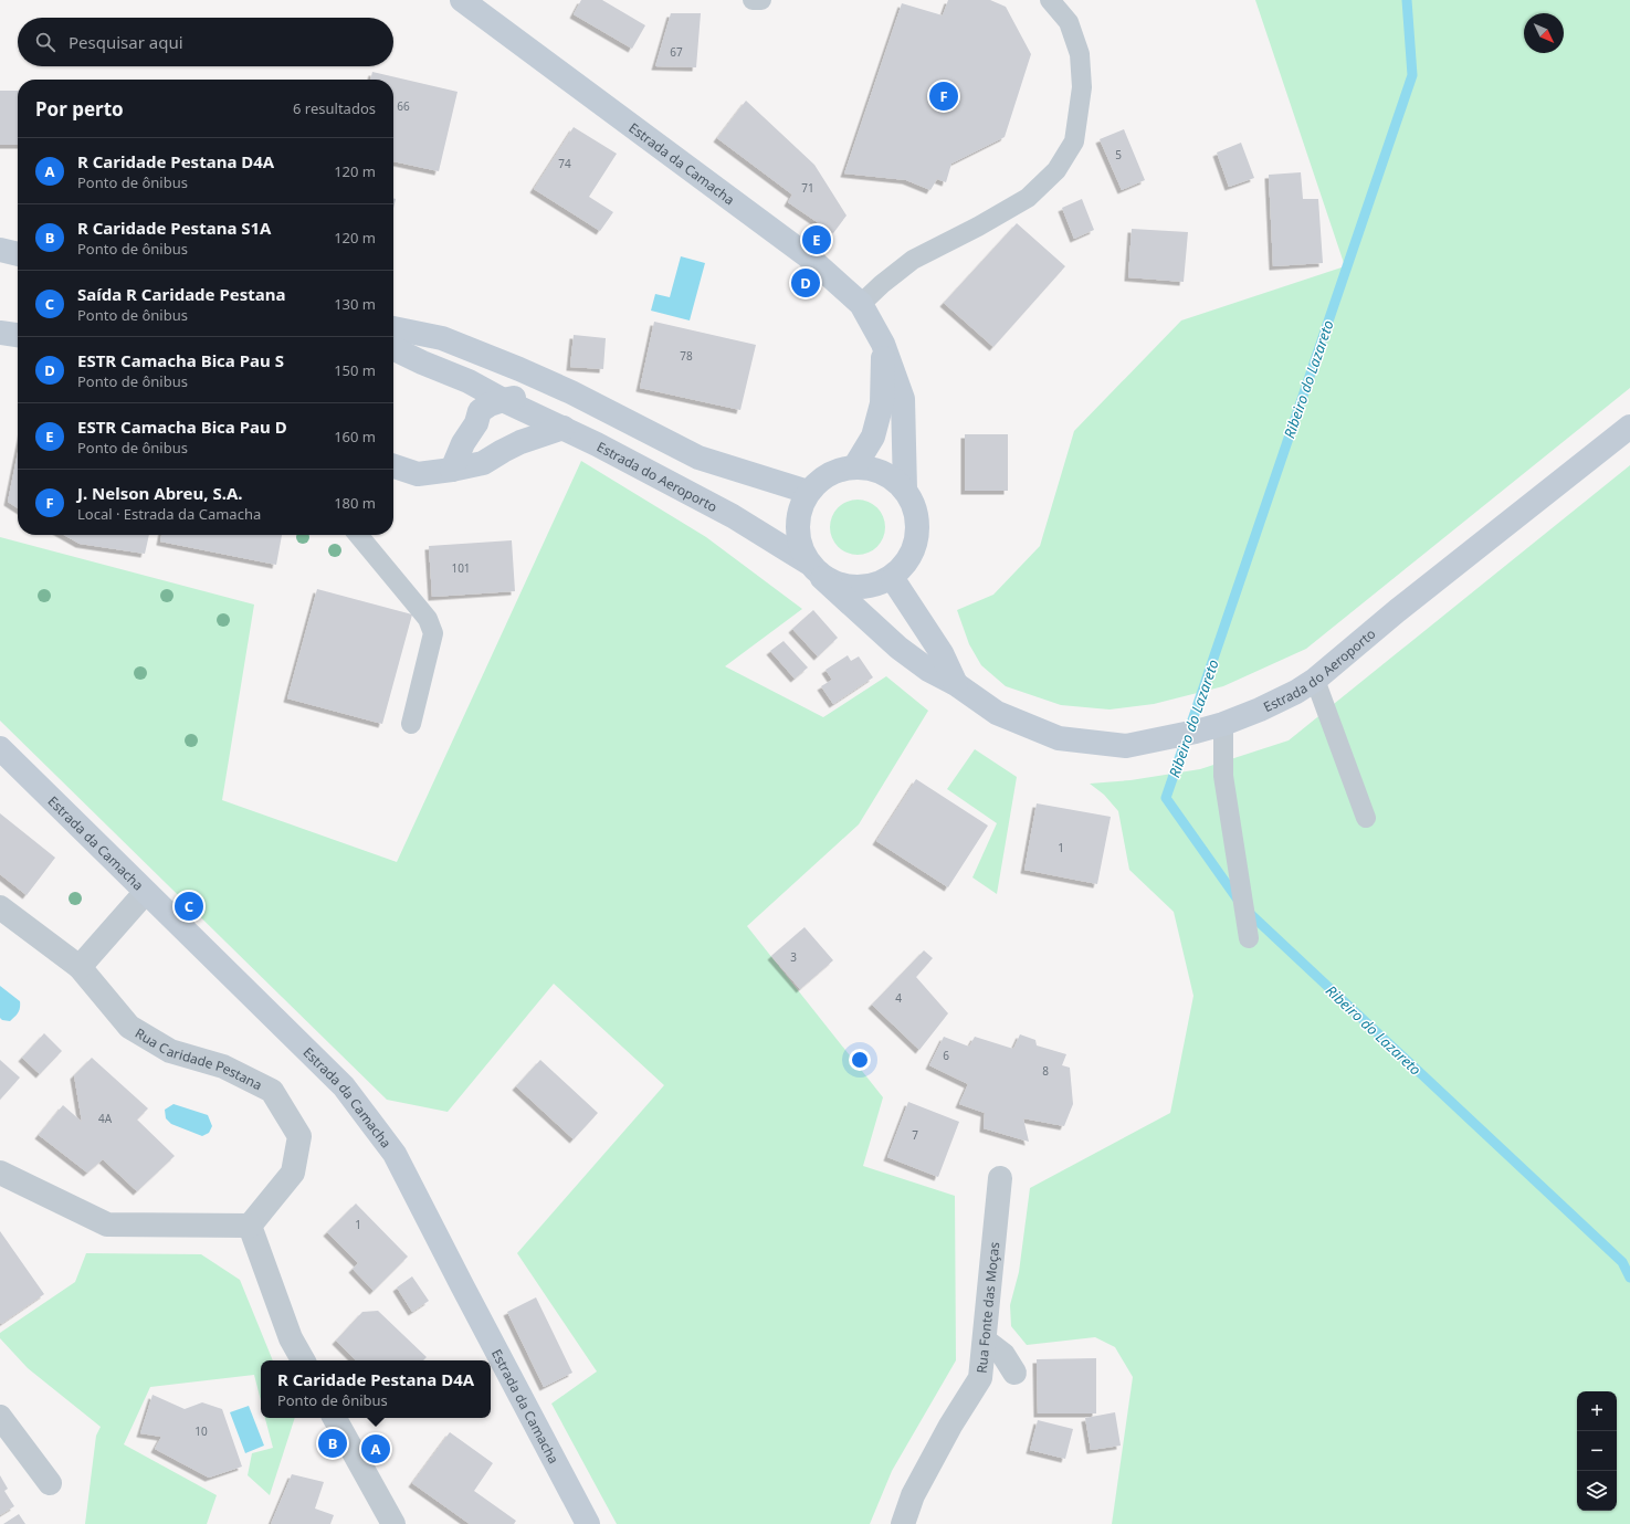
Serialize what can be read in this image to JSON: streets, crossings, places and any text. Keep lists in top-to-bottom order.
{
  "streets": {
    "main road": ["Estrada da Camacha", "Estrada do Aeroporto"],
    "street": ["Rua Caridade Pestana", "Rua Fonte das Moças"]
  },
  "crossings": [
    ["Estrada da Camacha", "Estrada do Aeroporto"]
  ],
  "water": ["Ribeiro do Lazareto"],
  "house_numbers": [
    "67",
    "66",
    "5",
    "74",
    "71",
    "78",
    "101",
    "1",
    "3",
    "4",
    "6",
    "8",
    "4A",
    "7",
    "1",
    "10"
  ],
  "north": "bottom right",
  "page": {
    "search": "Pesquisar aqui",
    "pins": [
      "F",
      "E",
      "D",
      "C",
      "B",
      "A"
    ],
    "heading": ["Por perto", "6 resultados"],
    "list": [
      {
        "mark": "A",
        "name": "R Caridade Pestana D4A",
        "note": "Ponto de ônibus",
        "value": "120 m"
      },
      {
        "mark": "B",
        "name": "R Caridade Pestana S1A",
        "note": "Ponto de ônibus",
        "value": "120 m"
      },
      {
        "mark": "C",
        "name": "Saída R Caridade Pestana",
        "note": "Ponto de ônibus",
        "value": "130 m"
      },
      {
        "mark": "D",
        "name": "ESTR Camacha Bica Pau S",
        "note": "Ponto de ônibus",
        "value": "150 m"
      },
      {
        "mark": "E",
        "name": "ESTR Camacha Bica Pau D",
        "note": "Ponto de ônibus",
        "value": "160 m"
      },
      {
        "mark": "F",
        "name": "J. Nelson Abreu, S.A.",
        "note": "Local · Estrada da Camacha",
        "value": "180 m"
      }
    ],
    "popup": ["R Caridade Pestana D4A", "Ponto de ônibus"],
    "map_buttons": ["+", "−"]
  }
}
